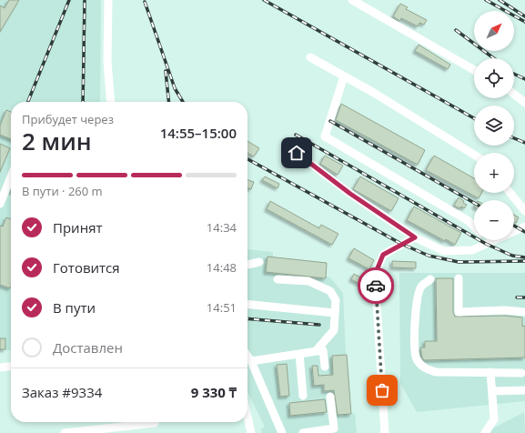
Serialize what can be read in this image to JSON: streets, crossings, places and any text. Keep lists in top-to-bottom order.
{
  "north": "top right",
  "page": {
    "map_buttons": ["+", "−"],
    "heading": ["2 мин", "Прибудет через", "14:55–15:00"],
    "panel": ["Заказ #9334", "9 330 ₸"],
    "bar": "В пути · 260 m",
    "list": [
      ["Принят", "14:34"],
      ["Готовится", "14:48"],
      ["В пути", "14:51"],
      "Доставлен"
    ]
  }
}
